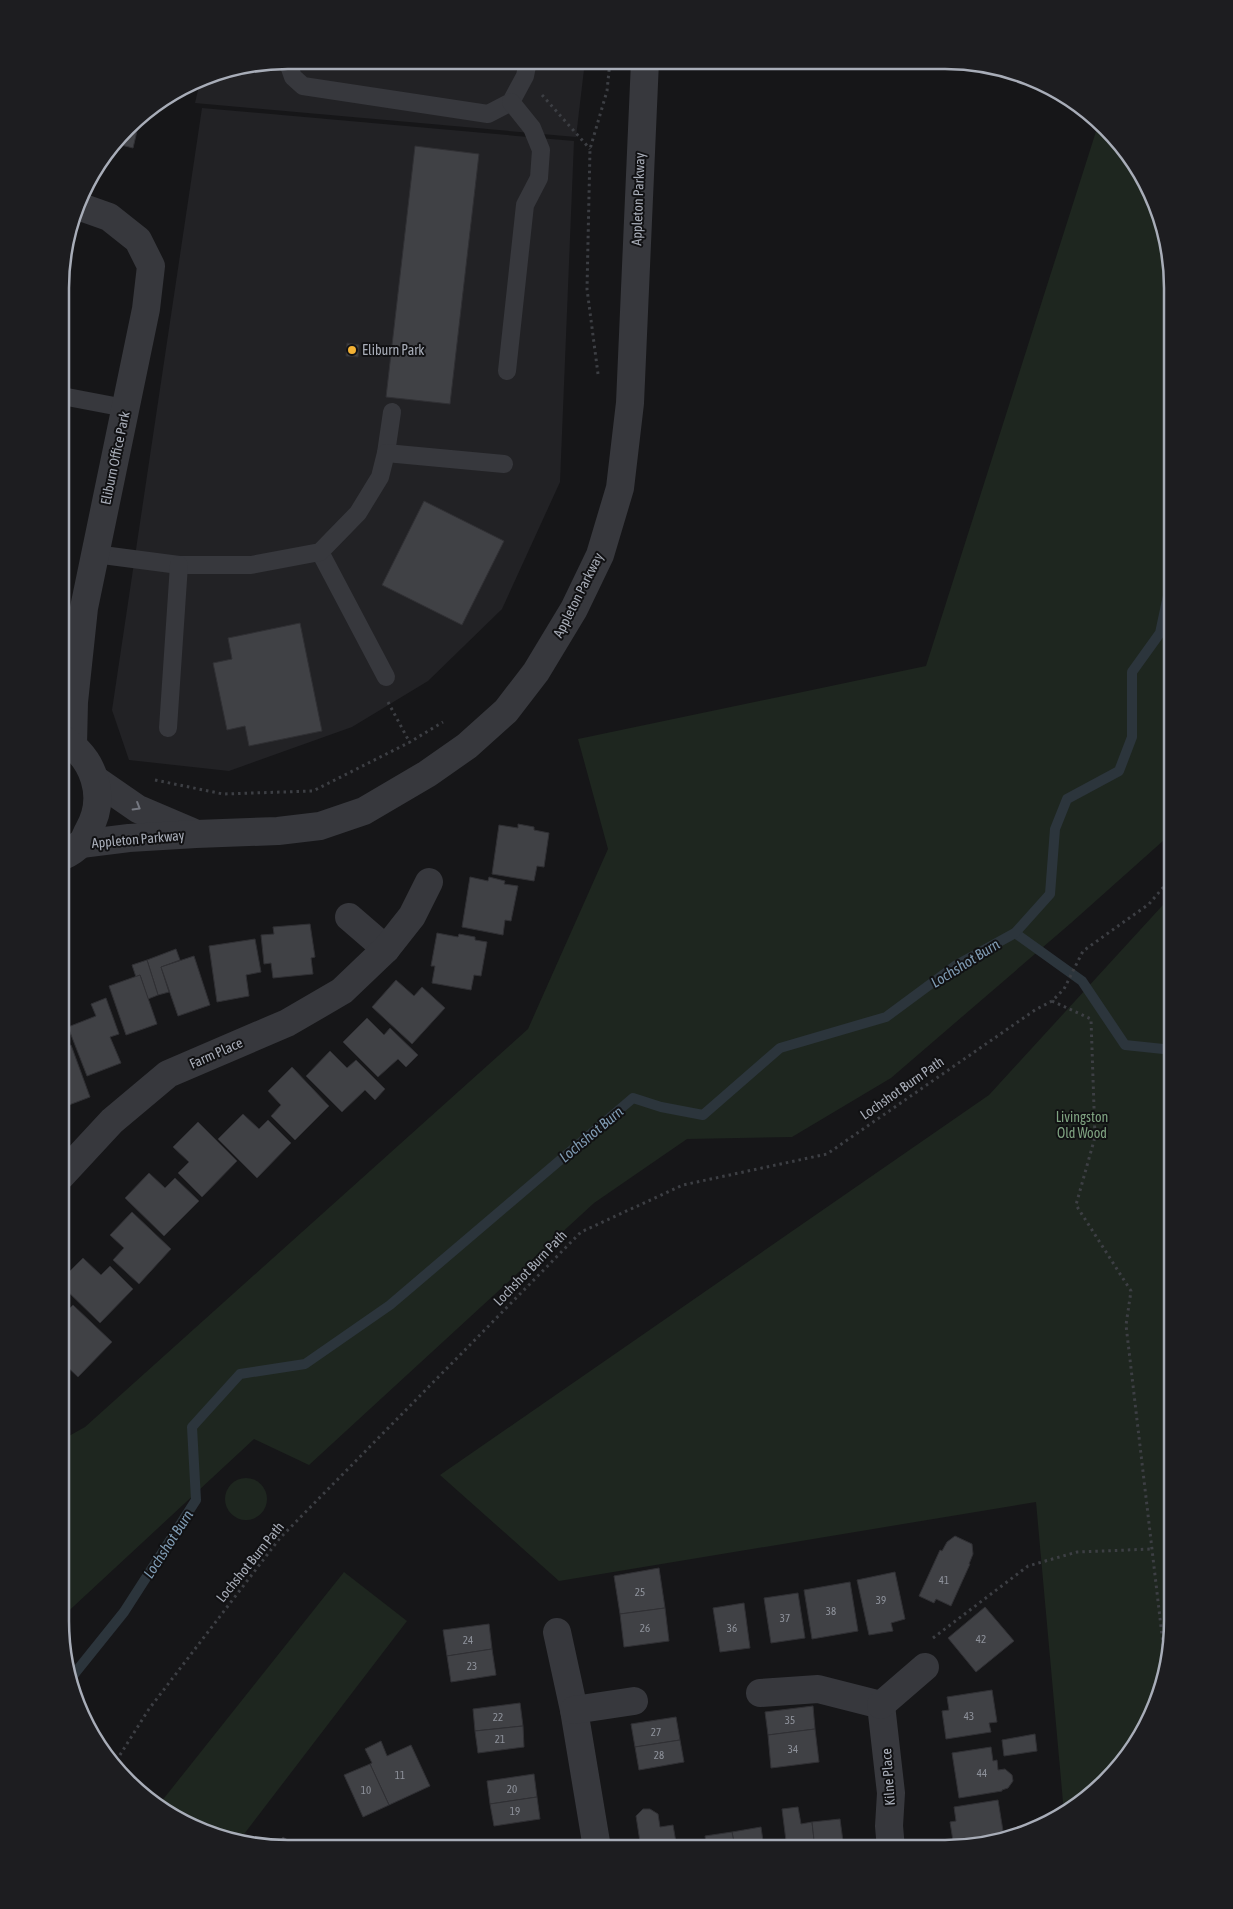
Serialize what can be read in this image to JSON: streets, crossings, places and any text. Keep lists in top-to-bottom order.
{
  "streets": {
    "street": [
      "Appleton Parkway",
      "Eliburn Office Park",
      "Farm Place",
      "Kilne Place"
    ],
    "path": ["Lochshot Burn Path"]
  },
  "water": ["Lochshot Burn"],
  "parks": ["Livingston Old Wood"],
  "places": ["Eliburn Park"],
  "house_numbers": [
    "41",
    "25",
    "39",
    "38",
    "37",
    "26",
    "36",
    "42",
    "24",
    "23",
    "43",
    "22",
    "35",
    "27",
    "21",
    "34",
    "28",
    "44",
    "11",
    "20",
    "10",
    "19"
  ]
}
